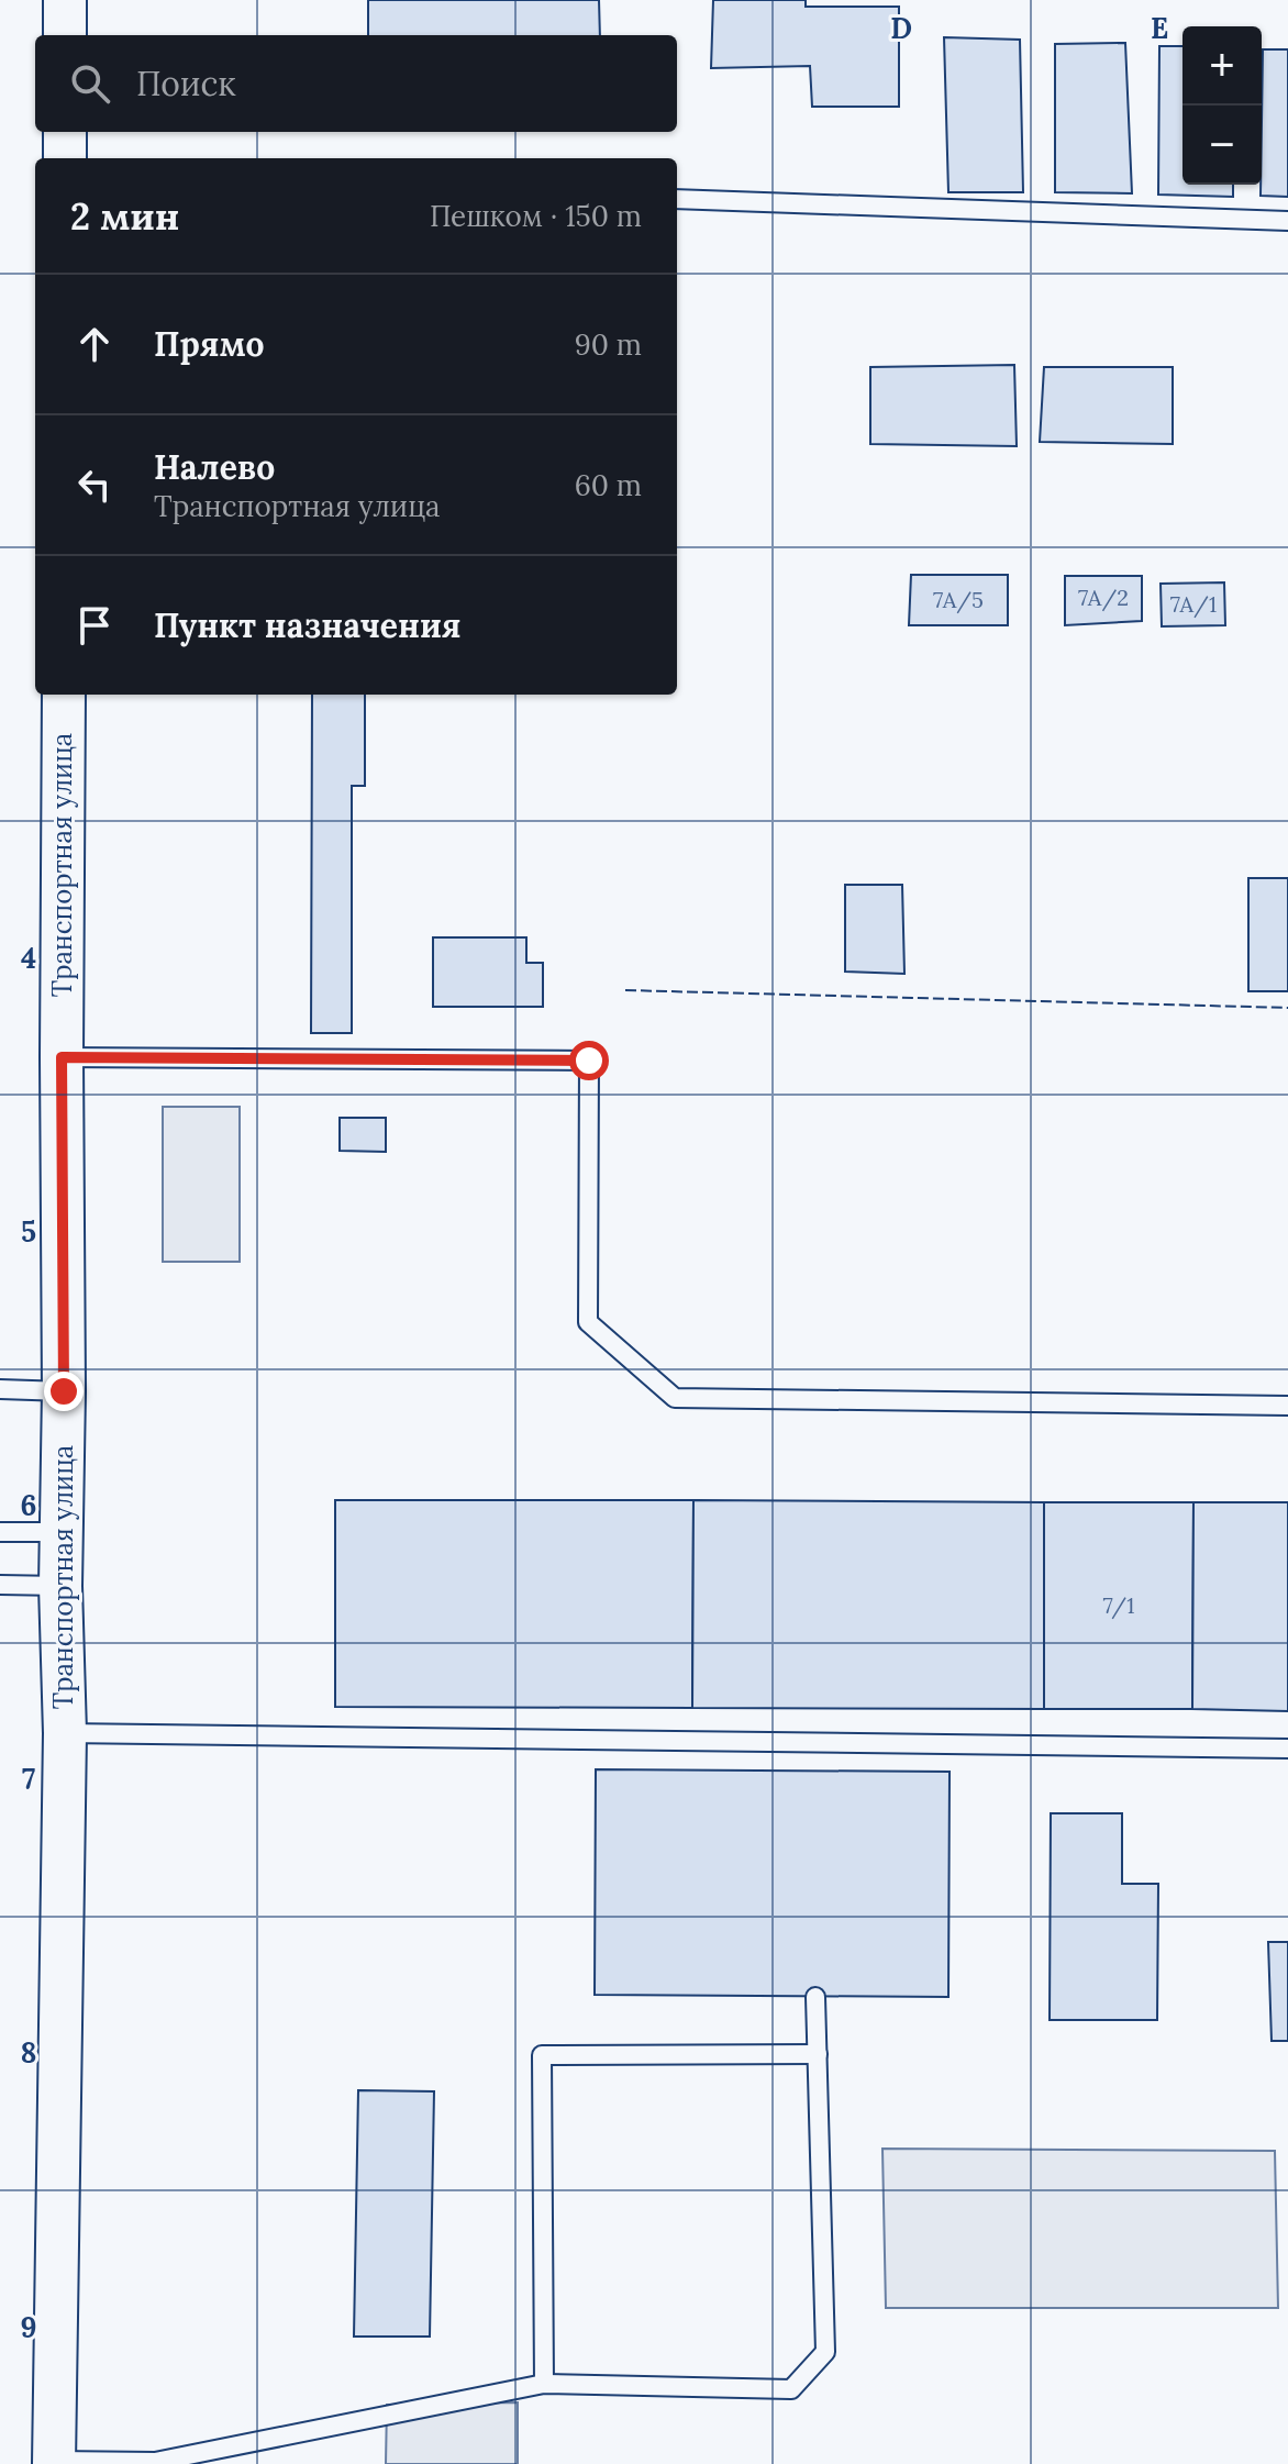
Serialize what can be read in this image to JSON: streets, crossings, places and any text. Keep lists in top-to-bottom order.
{
  "streets": {
    "street": ["Транспортная улица"]
  },
  "house_numbers": [
    "7А/2",
    "7А/5",
    "7А/1",
    "7/1"
  ],
  "page": {
    "map_buttons": ["+", "−"],
    "search": "Поиск",
    "heading": ["2 мин", "Пешком · 150 m"],
    "list": [
      ["Прямо", "90 m"],
      ["Налево", "Транспортная улица", "60 m"],
      "Пункт назначения"
    ]
  },
  "grid": {
    "columns": ["D", "E"],
    "rows": [
      "4",
      "5",
      "6",
      "7",
      "8",
      "9"
    ]
  }
}
